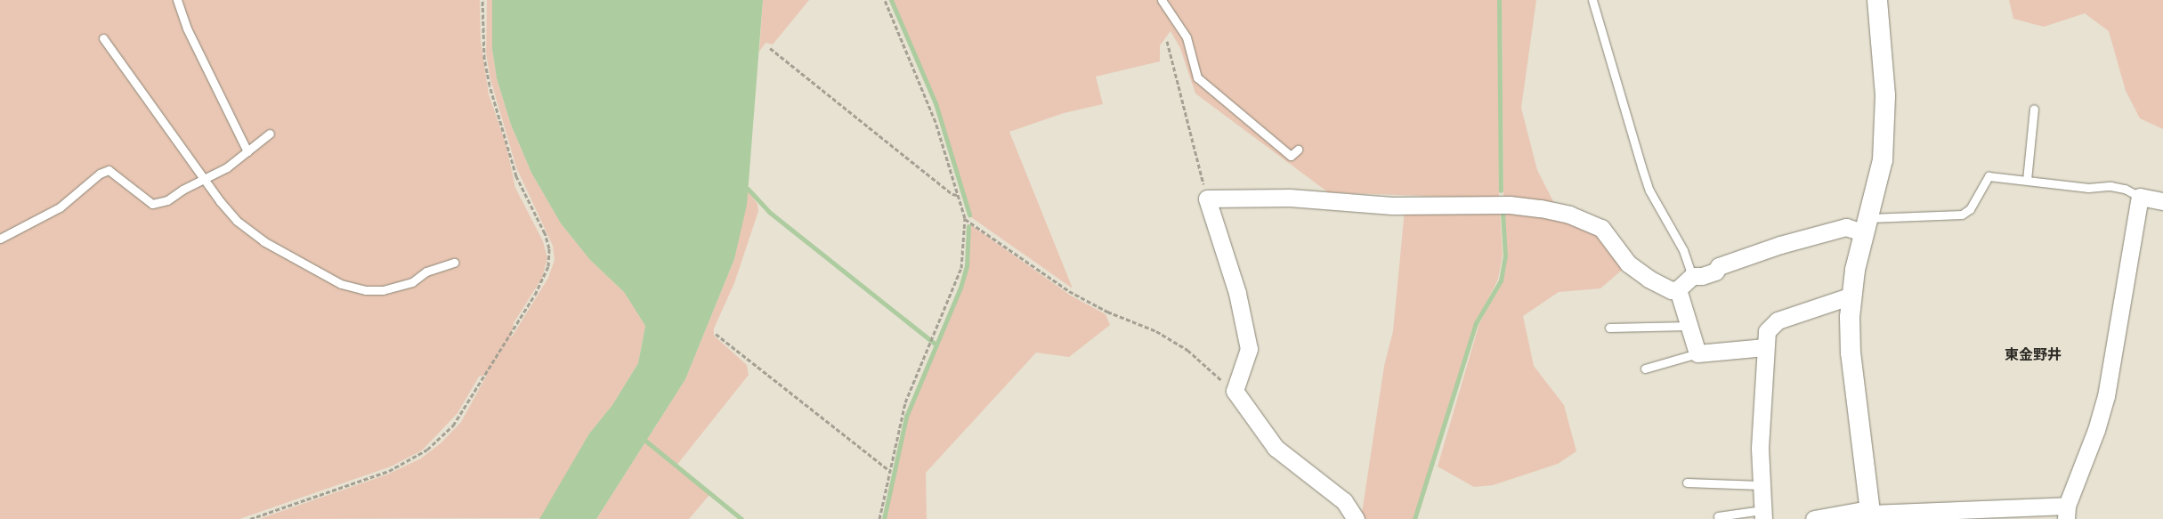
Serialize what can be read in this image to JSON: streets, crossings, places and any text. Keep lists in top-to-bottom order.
{
  "districts": ["東金野井"]
}
